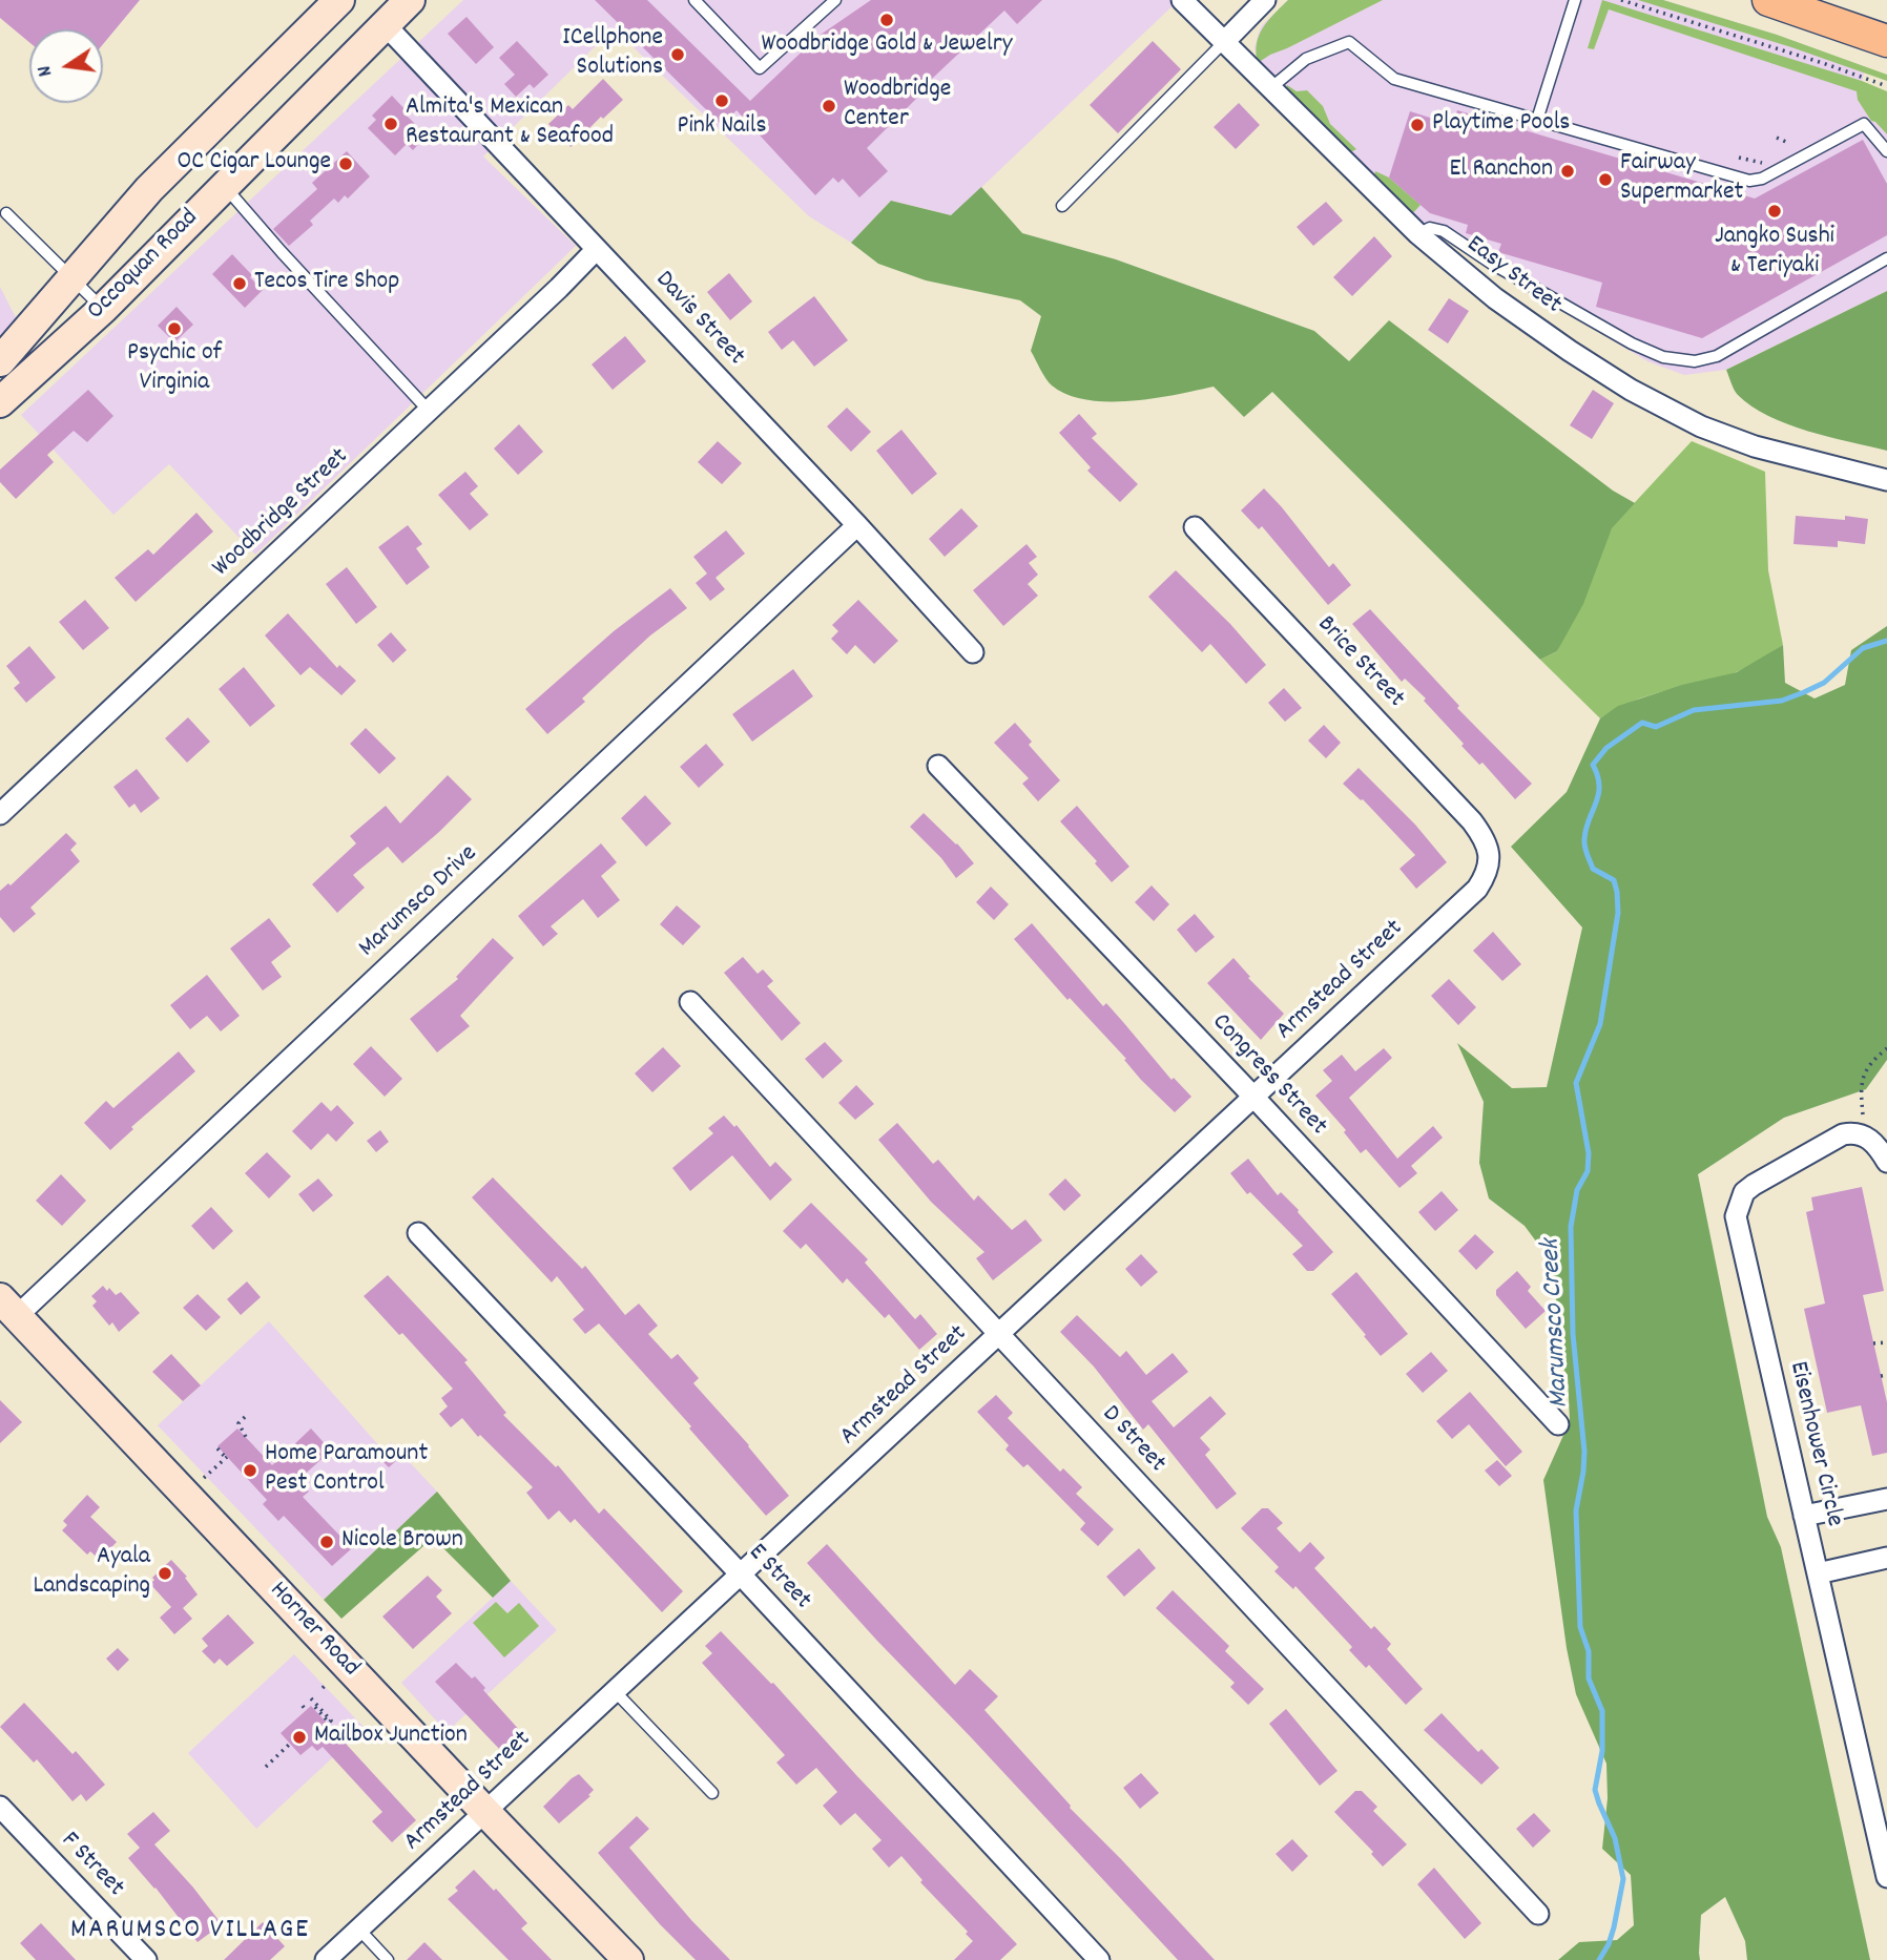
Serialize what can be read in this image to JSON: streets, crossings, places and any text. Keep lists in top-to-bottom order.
{
  "streets": {
    "main road": ["Occoquan Road", "Horner Road"],
    "street": [
      "Easy Street",
      "Davis Street",
      "Woodbridge Street",
      "Brice Street",
      "Marumsco Drive",
      "Armstead Street",
      "Congress Street",
      "D Street",
      "Eisenhower Circle",
      "E Street",
      "F Street"
    ]
  },
  "crossings": [
    ["Occoquan Road", "Davis Street"],
    ["Davis Street", "Woodbridge Street"],
    ["Davis Street", "Marumsco Drive"],
    ["Brice Street", "Armstead Street"],
    ["Marumsco Drive", "Horner Road"],
    ["Armstead Street", "Congress Street"],
    ["Armstead Street", "D Street"],
    ["Armstead Street", "E Street"],
    ["Armstead Street", "Horner Road"]
  ],
  "districts": ["MARUMSCO VILLAGE"],
  "water": ["Marumsco Creek"],
  "places": [
    "Woodbridge Gold & Jewelry",
    "ICellphone Solutions",
    "Pink Nails",
    "Woodbridge Center",
    "Almita's Mexican Restaurant & Seafood",
    "Playtime Pools",
    "OC Cigar Lounge",
    "El Ranchon",
    "Fairway Supermarket",
    "Jangko Sushi & Teriyaki",
    "Tecos Tire Shop",
    "Psychic of Virginia",
    "Home Paramount Pest Control",
    "Nicole Brown",
    "Ayala Landscaping",
    "Mailbox Junction"
  ],
  "north": "left"
}
